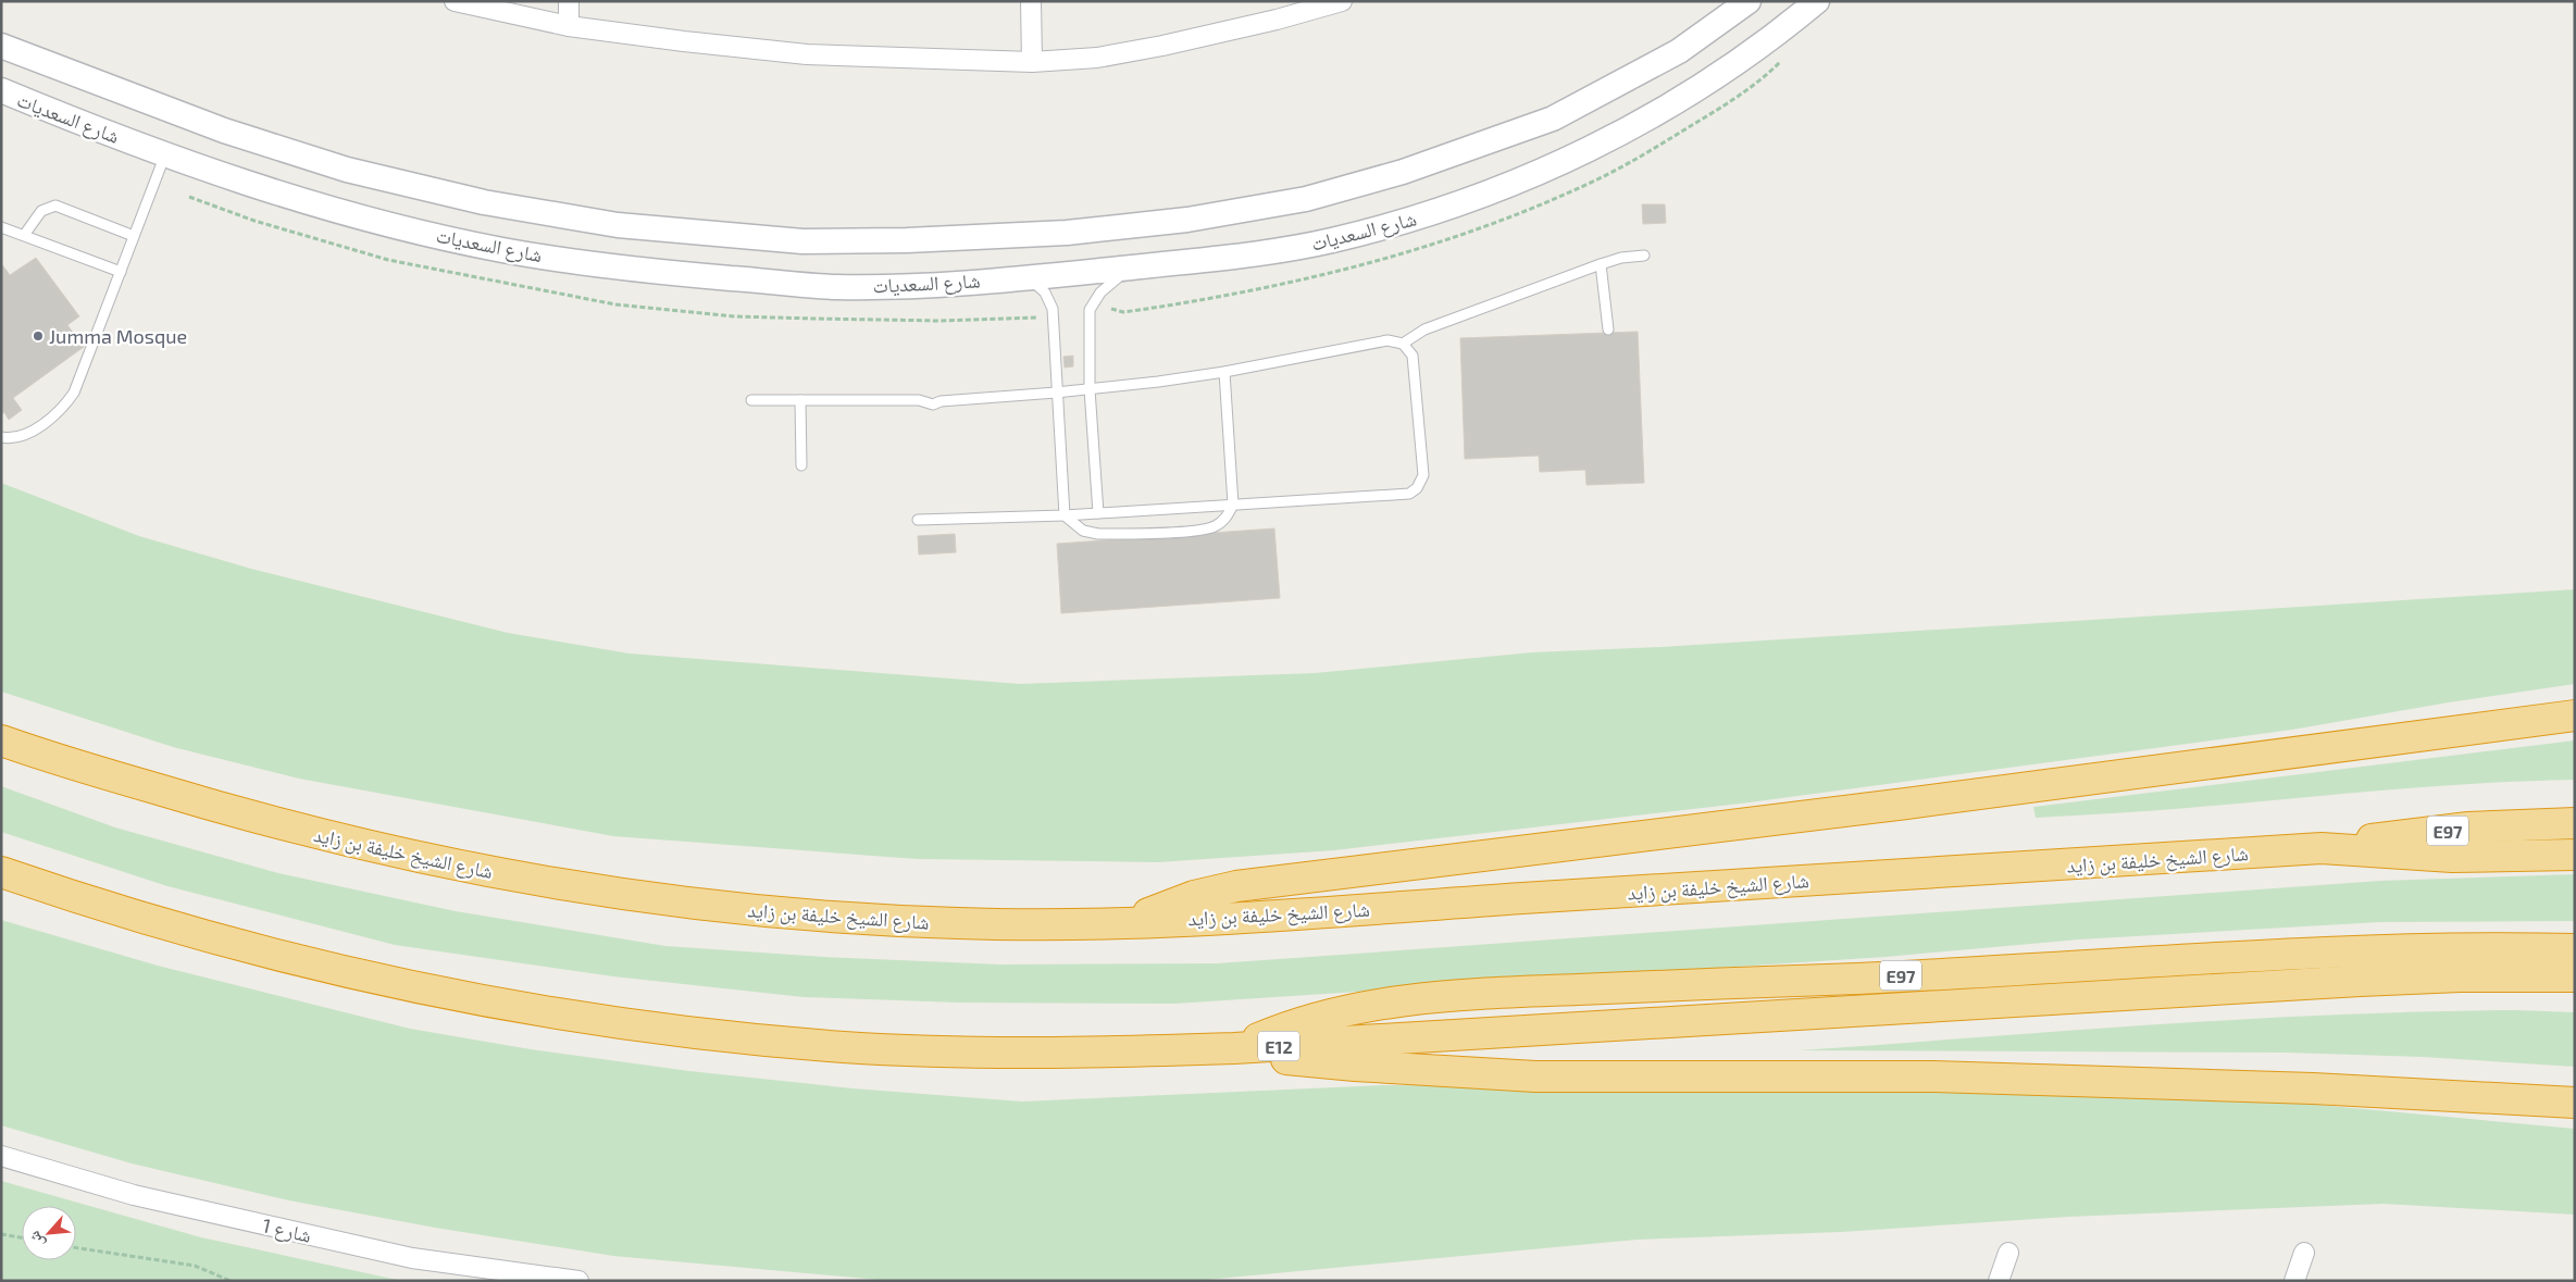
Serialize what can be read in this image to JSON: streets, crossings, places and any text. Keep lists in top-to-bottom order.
{
  "streets": {
    "highway": ["E97", "شارع الشيخ خليفة بن زايد", "E12"],
    "street": ["شارع السعديات", "شارع 1"]
  },
  "crossings": [
    ["E97", "شارع الشيخ خليفة بن زايد"],
    ["E97", "E12"]
  ],
  "places": ["Jumma Mosque"],
  "north": "bottom left"
}
